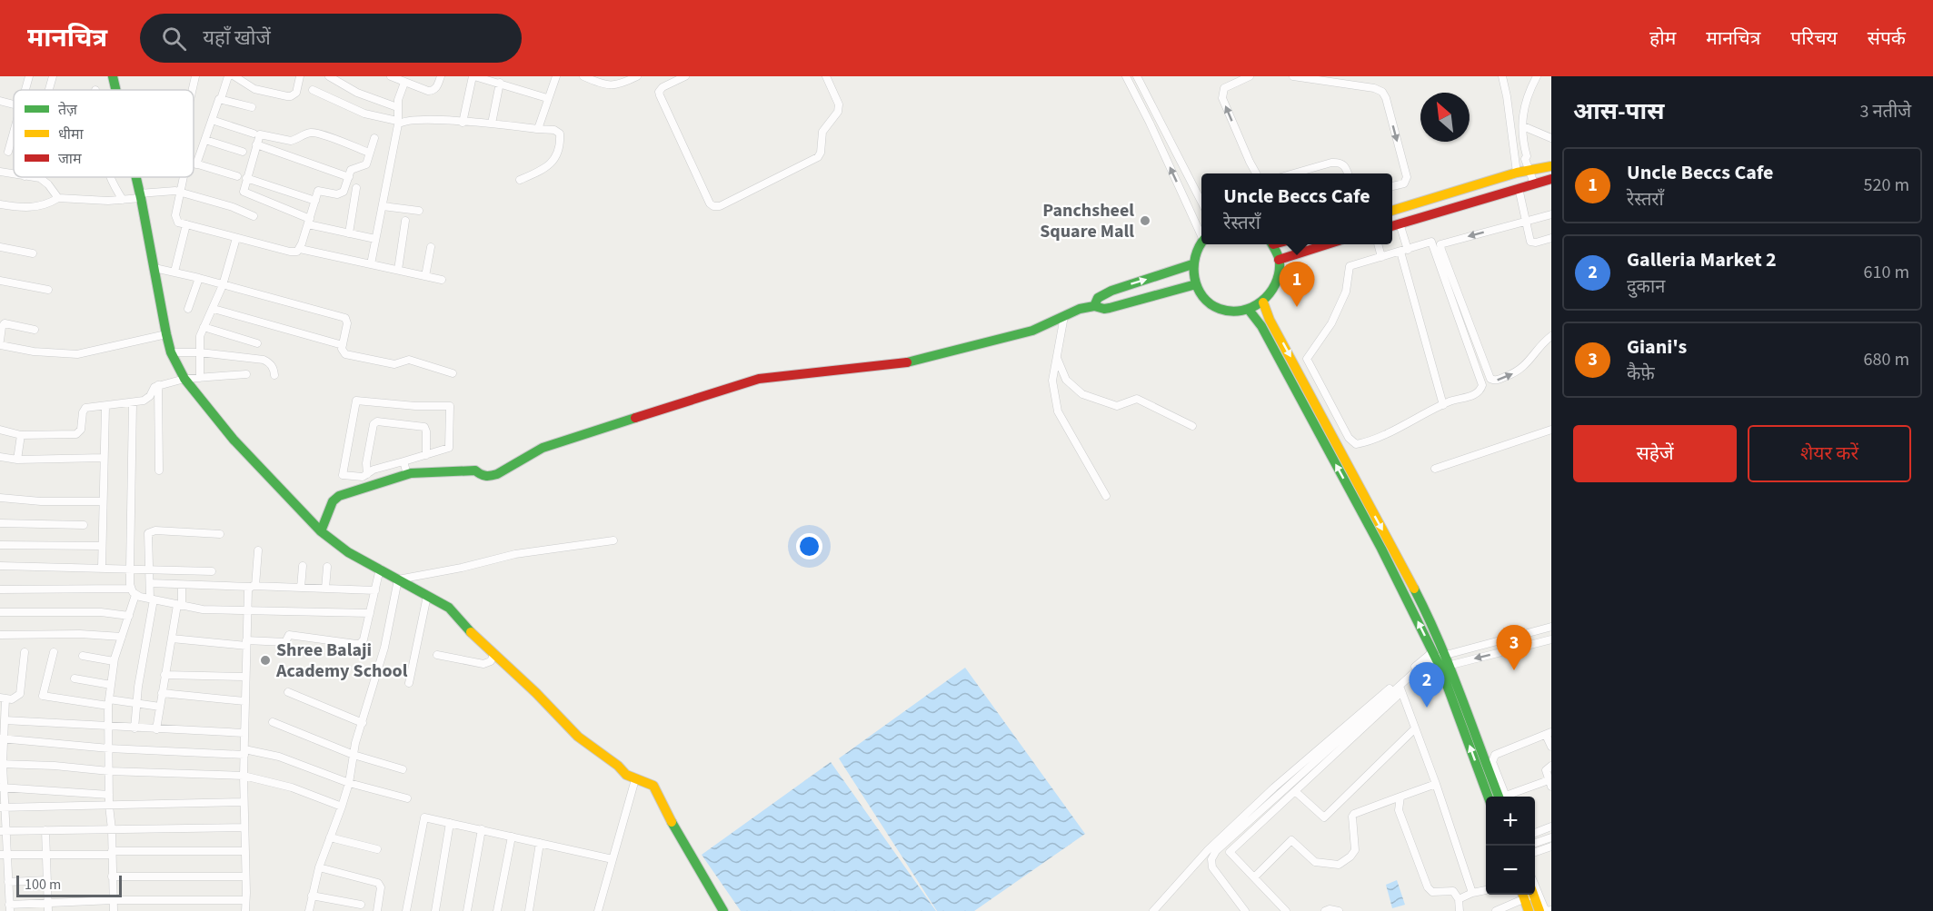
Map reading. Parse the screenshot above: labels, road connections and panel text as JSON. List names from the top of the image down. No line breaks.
{"places":["Panchsheel Square Mall","Shree Balaji Academy School"],"legend":["तेज़","धीमा","जाम"],"scale_bar":"100 m","north":"top left","page":{"header":"मानचित्र","search":"यहाँ खोजें","nav":["होम","मानचित्र","परिचय","संपर्क"],"heading":["आस-पास","3 नतीजे"],"list":[{"mark":"1","name":"Uncle Beccs Cafe","note":"रेस्तराँ","value":"520 m"},{"mark":"2","name":"Galleria Market 2","note":"दुकान","value":"610 m"},{"mark":"3","name":"Giani's","note":"कैफ़े","value":"680 m"}],"popup":["Uncle Beccs Cafe","रेस्तराँ"],"pins":["1","3","2"],"buttons":["सहेजें","शेयर करें"],"map_buttons":["+","−"],"scale":"100 m"}}
